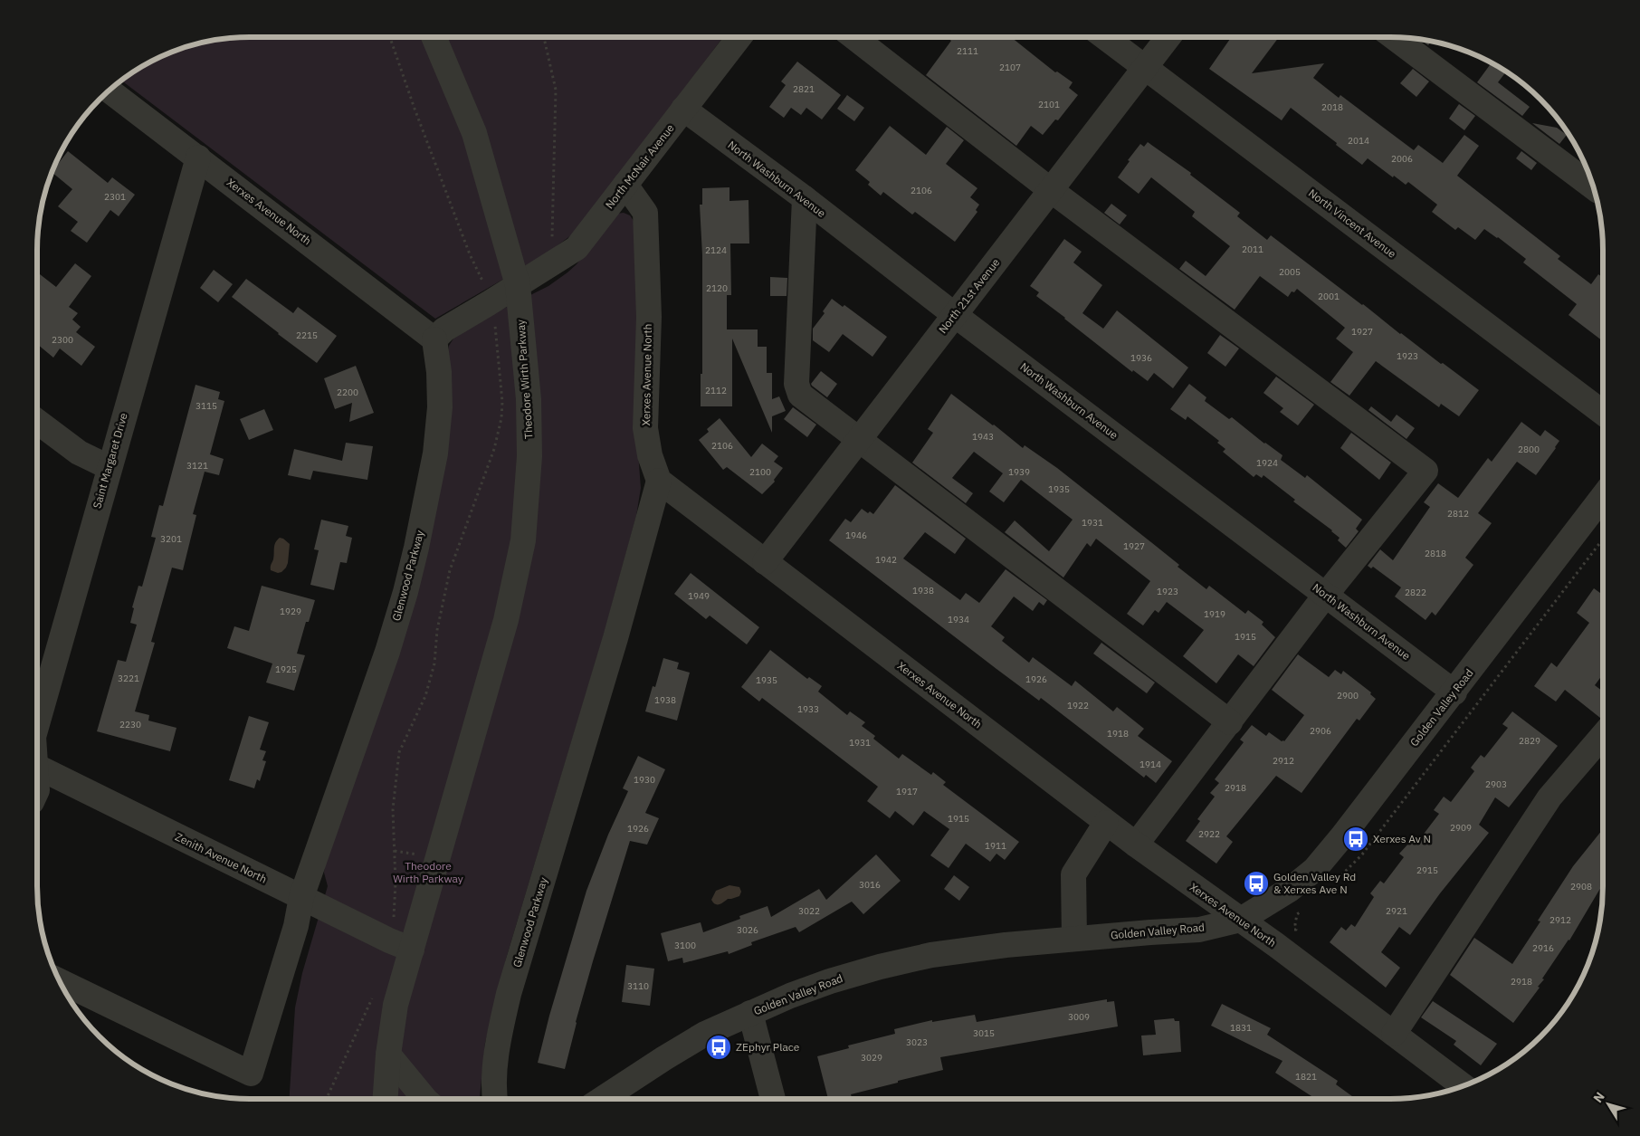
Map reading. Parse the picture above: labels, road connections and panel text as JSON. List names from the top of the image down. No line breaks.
{"streets":{"street":["North McNair Avenue","North Washburn Avenue","Xerxes Avenue North","North Vincent Avenue","North 21st Avenue","Theodore Wirth Parkway","Saint Margaret Drive","Glenwood Parkway","Golden Valley Road","Zenith Avenue North"]},"crossings":[["North McNair Avenue","North Washburn Avenue"],["North McNair Avenue","Xerxes Avenue North"],["North McNair Avenue","Theodore Wirth Parkway"],["North Washburn Avenue","North 21st Avenue"],["North Washburn Avenue","Golden Valley Road"],["Xerxes Avenue North","North 21st Avenue"],["Xerxes Avenue North","Saint Margaret Drive"],["Xerxes Avenue North","Glenwood Parkway"],["Xerxes Avenue North","Golden Valley Road"],["North Vincent Avenue","North 21st Avenue"],["Theodore Wirth Parkway","Zenith Avenue North"],["Glenwood Parkway","Zenith Avenue North"]],"parks":["Theodore Wirth Parkway"],"places":{"bus stop":["Xerxes Av N","Golden Valley Rd & Xerxes Ave N","ZEphyr Place"]},"house_numbers":["2111","2107","2821","2101","2018","2014","2006","2106","2301","2011","2124","2005","2120","2001","1927","2215","2300","1923","1936","2112","2200","3115","1943","2106","2800","1924","3121","2100","1939","1935","2812","1931","1946","3201","1927","2818","1942","1938","1923","2822","1949","1929","1919","1934","1915","1925","3221","1926","1935","2900","1938","1922","1933","2230","2906","1918","2829","1931","2912","1914","1930","2903","2918","1917","1915","2909","1926","2922","1911","2915","3016","2908","3022","2921","2912","3026","3100","2916","2918","3110","3009","1831","3015","3023","3029","1821"],"north":"top left"}
